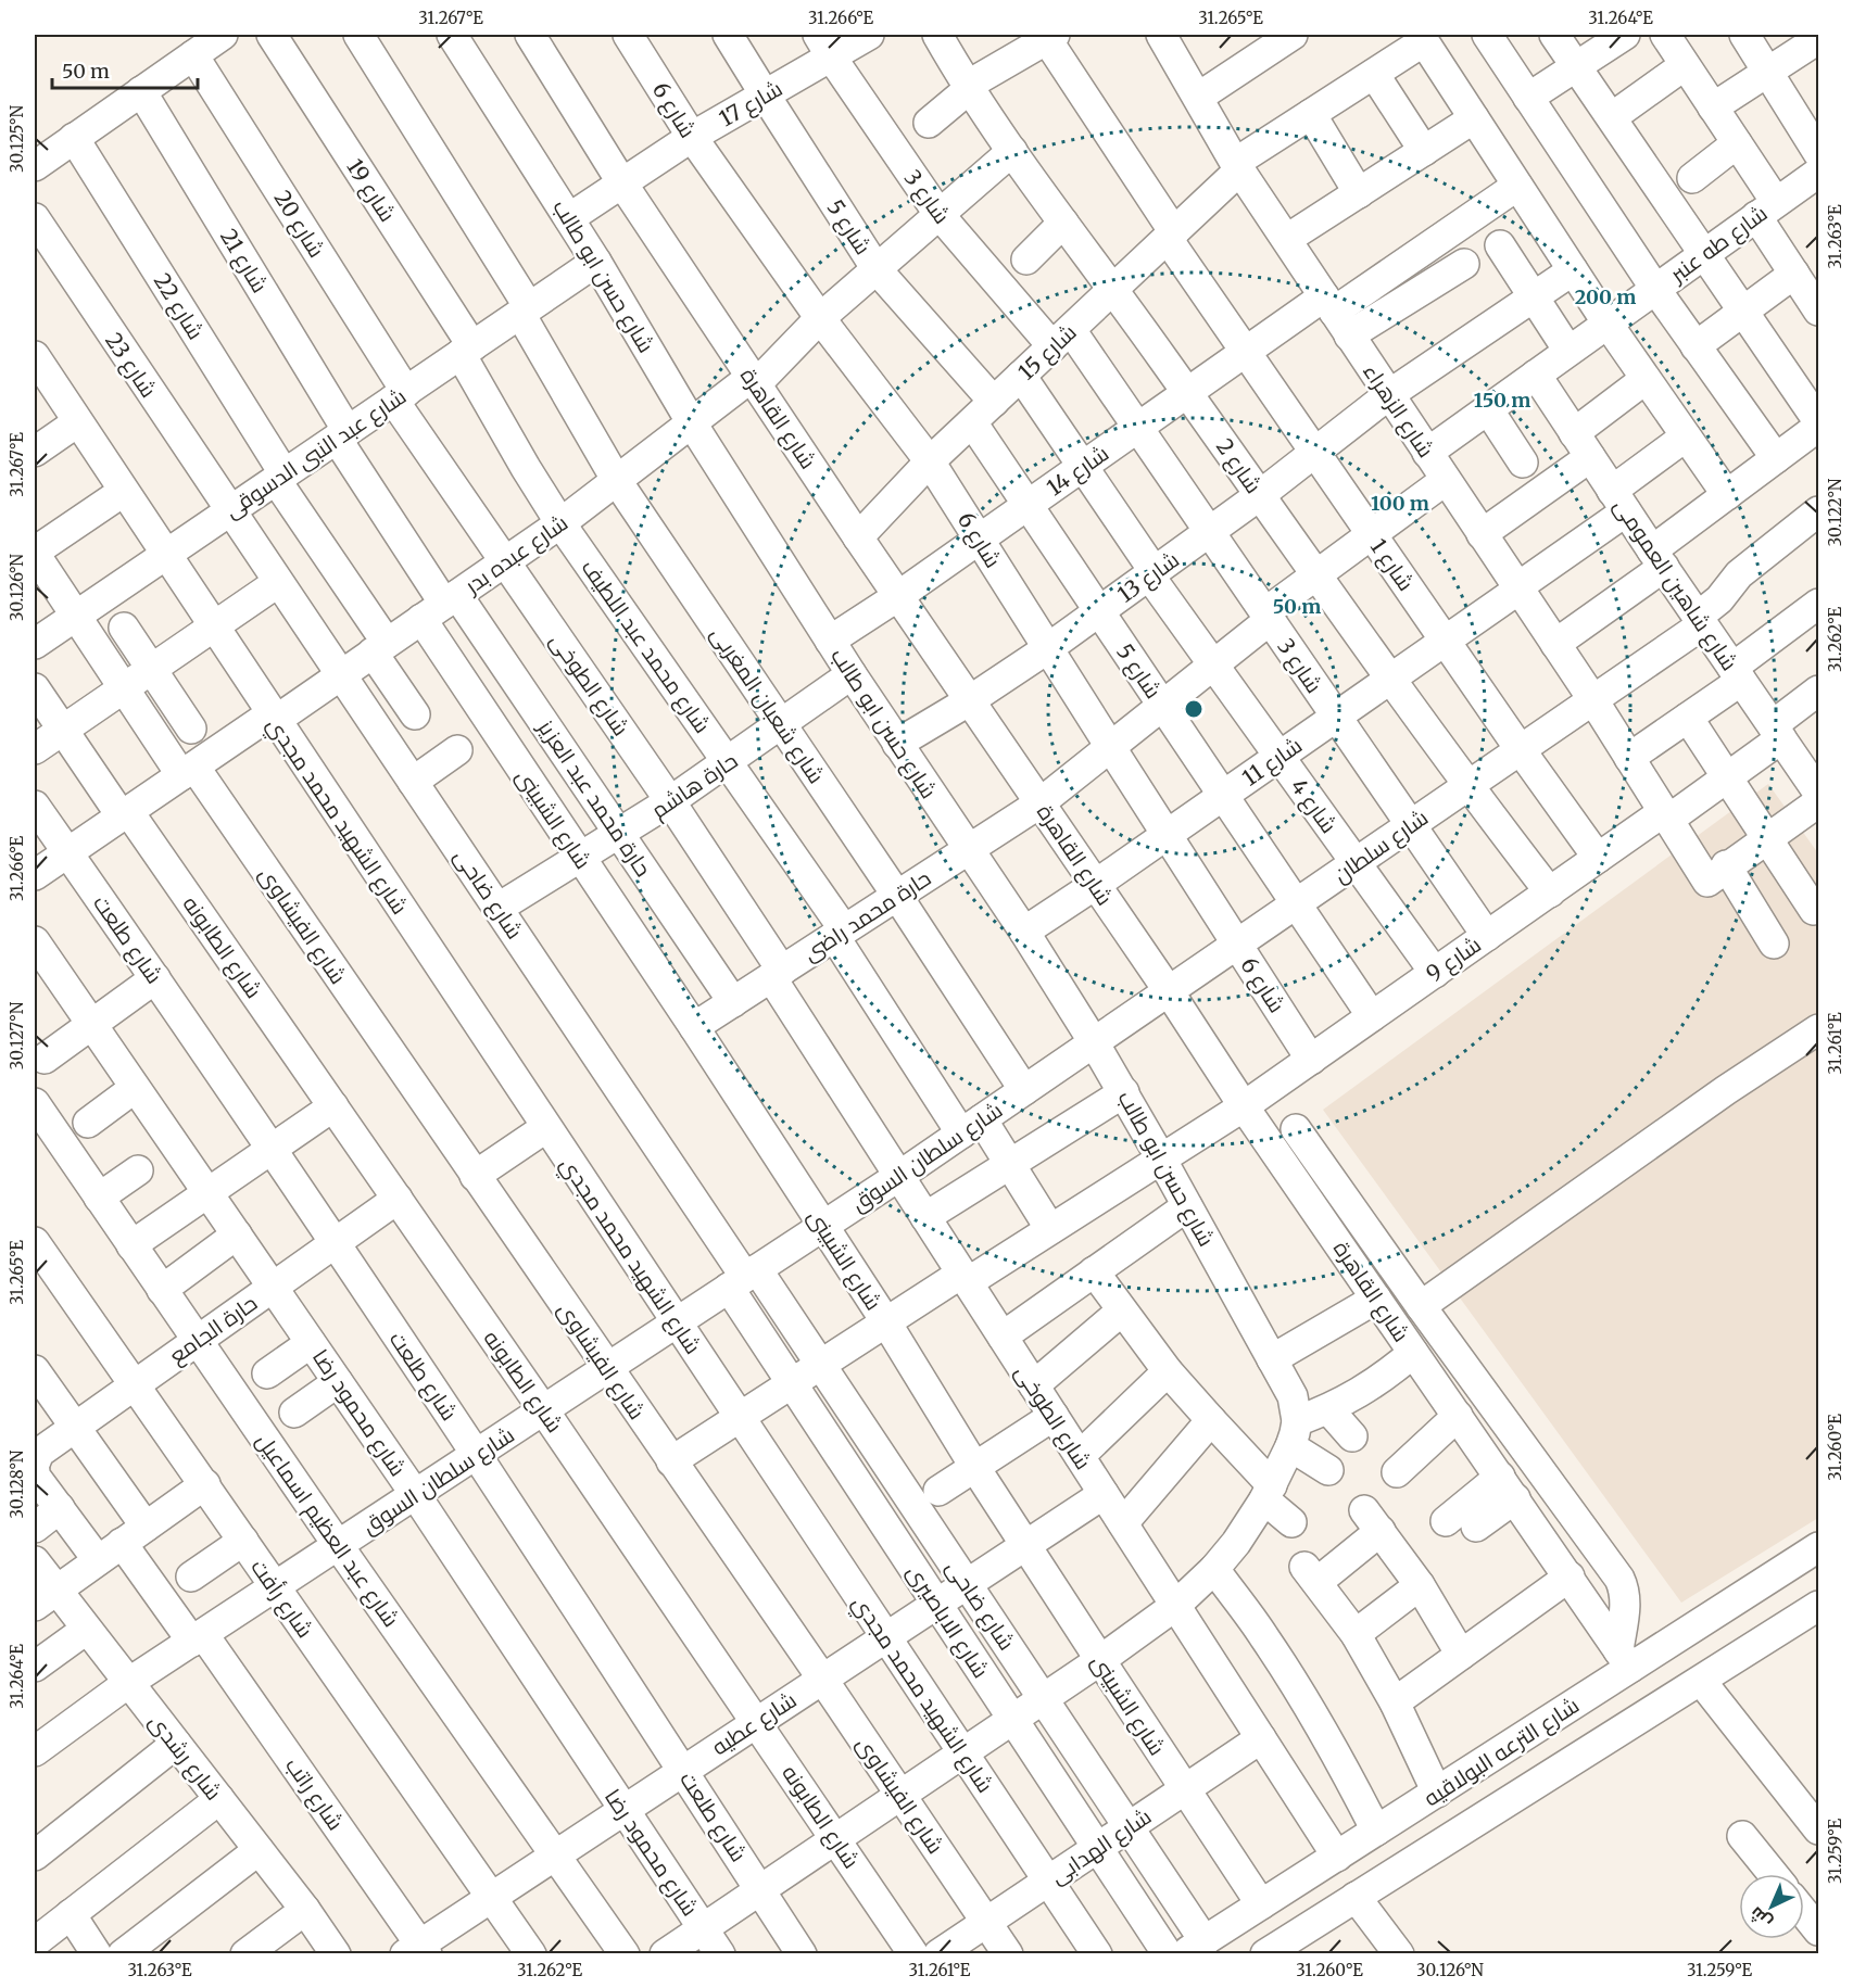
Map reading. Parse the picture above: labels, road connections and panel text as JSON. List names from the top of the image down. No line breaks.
{"streets":{"street":["شارع 17","شارع 6","شارع 19","شارع 3","شارع 20","شارع 5","شارع طه عنبر","شارع 21","شارع حسن ابو طالب","شارع 22","شارع 15","شارع 23","شارع الزهراء","شارع القاهرة","شارع عبد النبى الدسوقى","شارع 2","شارع 14","شارع عبده بدر","شارع 1","شارع 13","شارع شاهين العمومى","شارع محمد عبد اللطيف","شارع الطوخى","شارع شعبان المغربى","شارع 11","حارة هاشم","حارة محمد عبد العزيز","شارع 4","شارع الشهيد محمد مجدي","شارع الشبينى","شارع سلطان","شارع ضاحى","حارة محمد راضى","شارع الفيشاوى","شارع طلعت","شارع الطابونه","شارع 9","شارع سلطان السوق","حارة الجامع","شارع محمود رضا","شارع عبد العظيم اسماعيل","شارع رأفت","شارع الاباصيرى","شارع عطيه","شارع الترعه البولاقيه","شارع رشدى","شارع راتب","شارع الهدابى"]},"crossings":[["شارع 17","شارع 6"],["شارع 17","شارع 3"],["شارع 17","شارع 5"],["شارع 17","شارع حسن ابو طالب"],["شارع 17","شارع القاهرة"],["شارع 6","شارع 15"],["شارع 6","شارع 14"],["شارع 6","شارع عبده بدر"],["شارع 6","شارع 13"],["شارع 6","شارع 11"],["شارع 6","شارع سلطان"],["شارع 6","حارة محمد راضى"],["شارع 6","شارع 9"],["شارع 19","شارع عبد النبى الدسوقى"],["شارع 19","شارع محمد عبد اللطيف"],["شارع 3","شارع 15"],["شارع 3","شارع 14"],["شارع 3","شارع عبده بدر"],["شارع 3","شارع 13"],["شارع 3","شارع 11"],["شارع 3","شارع سلطان"],["شارع 3","حارة محمد راضى"],["شارع 3","شارع 9"],["شارع 20","شارع عبد النبى الدسوقى"],["شارع 20","شارع الطوخى"],["شارع 5","شارع 15"],["شارع 5","شارع 14"],["شارع 5","شارع عبده بدر"],["شارع 5","شارع 13"],["شارع 5","شارع 11"],["شارع 5","شارع سلطان"],["شارع 5","حارة محمد راضى"],["شارع 5","شارع 9"],["شارع طه عنبر","شارع الزهراء"],["شارع طه عنبر","شارع شاهين العمومى"],["شارع 21","شارع عبد النبى الدسوقى"],["شارع 21","شارع عبده بدر"],["شارع 21","حارة محمد عبد العزيز"],["شارع 21","شارع الشبينى"],["شارع حسن ابو طالب","شارع عبد النبى الدسوقى"],["شارع حسن ابو طالب","شارع 14"],["شارع حسن ابو طالب","شارع عبده بدر"],["شارع حسن ابو طالب","شارع 13"],["شارع حسن ابو طالب","شارع 11"],["شارع حسن ابو طالب","حارة هاشم"],["شارع حسن ابو طالب","حارة محمد راضى"],["شارع حسن ابو طالب","شارع 9"],["شارع حسن ابو طالب","شارع سلطان السوق"],["شارع 22","شارع عبد النبى الدسوقى"],["شارع 22","شارع عبده بدر"],["شارع 15","شارع الزهراء"],["شارع 15","شارع القاهرة"],["شارع 15","شارع 2"],["شارع 15","شارع 1"],["شارع 15","شارع 4"],["شارع 23","شارع عبد النبى الدسوقى"],["شارع 23","شارع ضاحى"],["شارع الزهراء","شارع 14"],["شارع الزهراء","شارع 13"],["شارع الزهراء","شارع 11"],["شارع الزهراء","شارع سلطان"],["شارع الزهراء","حارة محمد راضى"],["شارع الزهراء","شارع 9"],["شارع القاهرة","شارع 14"],["شارع القاهرة","شارع عبده بدر"],["شارع القاهرة","شارع 13"],["شارع القاهرة","شارع 11"],["شارع القاهرة","شارع سلطان"],["شارع القاهرة","حارة محمد راضى"],["شارع القاهرة","شارع 9"],["شارع القاهرة","شارع سلطان السوق"],["شارع القاهرة","شارع الترعه البولاقيه"],["شارع عبد النبى الدسوقى","شارع محمد عبد اللطيف"],["شارع عبد النبى الدسوقى","شارع الطوخى"],["شارع عبد النبى الدسوقى","شارع شعبان المغربى"],["شارع عبد النبى الدسوقى","شارع الشهيد محمد مجدي"],["شارع عبد النبى الدسوقى","شارع ضاحى"],["شارع عبد النبى الدسوقى","شارع الفيشاوى"],["شارع 2","شارع 14"],["شارع 2","شارع عبده بدر"],["شارع 2","شارع 13"],["شارع 2","شارع 11"],["شارع 2","شارع سلطان"],["شارع 2","حارة محمد راضى"],["شارع 2","شارع 9"],["شارع 14","شارع 1"],["شارع 14","شارع 4"],["شارع عبده بدر","شارع محمد عبد اللطيف"],["شارع عبده بدر","شارع الطوخى"],["شارع عبده بدر","شارع شعبان المغربى"],["شارع عبده بدر","حارة محمد عبد العزيز"],["شارع عبده بدر","شارع الشهيد محمد مجدي"],["شارع عبده بدر","شارع الشبينى"],["شارع عبده بدر","شارع ضاحى"],["شارع عبده بدر","شارع الفيشاوى"],["شارع عبده بدر","شارع طلعت"],["شارع عبده بدر","شارع الطابونه"],["شارع 1","شارع 13"],["شارع 1","شارع 11"],["شارع 1","شارع سلطان"],["شارع 1","حارة محمد راضى"],["شارع 1","شارع 9"],["شارع 13","شارع 4"],["شارع شاهين العمومى","شارع 11"],["شارع شاهين العمومى","شارع سلطان"],["شارع شاهين العمومى","شارع 9"],["شارع محمد عبد اللطيف","حارة هاشم"],["شارع محمد عبد اللطيف","حارة محمد راضى"],["شارع محمد عبد اللطيف","شارع 9"],["شارع محمد عبد اللطيف","شارع سلطان السوق"],["شارع الطوخى","حارة هاشم"],["شارع الطوخى","حارة محمد راضى"],["شارع الطوخى","شارع 9"],["شارع الطوخى","شارع سلطان السوق"],["شارع الطوخى","شارع عطيه"],["شارع الطوخى","شارع الترعه البولاقيه"],["شارع الطوخى","شارع الهدابى"],["شارع شعبان المغربى","حارة هاشم"],["شارع شعبان المغربى","حارة محمد راضى"],["شارع شعبان المغربى","شارع سلطان السوق"],["شارع 11","شارع 4"],["حارة هاشم","حارة محمد عبد العزيز"],["حارة هاشم","شارع الشبينى"],["حارة هاشم","شارع ضاحى"],["حارة محمد عبد العزيز","شارع الشبينى"],["حارة محمد عبد العزيز","حارة محمد راضى"],["شارع 4","شارع سلطان"],["شارع 4","حارة محمد راضى"],["شارع 4","شارع 9"],["شارع الشهيد محمد مجدي","شارع 9"],["شارع الشهيد محمد مجدي","شارع سلطان السوق"],["شارع الشهيد محمد مجدي","شارع عطيه"],["شارع الشهيد محمد مجدي","شارع الهدابى"],["شارع الشبينى","حارة محمد راضى"],["شارع الشبينى","شارع 9"],["شارع الشبينى","شارع سلطان السوق"],["شارع الشبينى","شارع عطيه"],["شارع الشبينى","شارع الترعه البولاقيه"],["شارع الشبينى","شارع الهدابى"],["شارع سلطان","شارع سلطان السوق"],["شارع ضاحى","شارع 9"],["شارع ضاحى","شارع سلطان السوق"],["شارع ضاحى","شارع الاباصيرى"],["شارع ضاحى","شارع عطيه"],["شارع ضاحى","شارع الترعه البولاقيه"],["شارع ضاحى","شارع الهدابى"],["شارع الفيشاوى","شارع 9"],["شارع الفيشاوى","شارع سلطان السوق"],["شارع الفيشاوى","شارع عطيه"],["شارع الفيشاوى","شارع الهدابى"],["شارع طلعت","شارع سلطان السوق"],["شارع طلعت","حارة الجامع"],["شارع طلعت","شارع عطيه"],["شارع الطابونه","شارع سلطان السوق"],["شارع الطابونه","حارة الجامع"],["شارع الطابونه","شارع عطيه"],["شارع 9","شارع الاباصيرى"],["شارع سلطان السوق","شارع محمود رضا"],["شارع سلطان السوق","شارع عبد العظيم اسماعيل"],["شارع سلطان السوق","شارع رأفت"],["شارع سلطان السوق","شارع الاباصيرى"],["شارع سلطان السوق","شارع رشدى"],["شارع سلطان السوق","شارع راتب"],["حارة الجامع","شارع محمود رضا"],["حارة الجامع","شارع عبد العظيم اسماعيل"],["حارة الجامع","شارع رأفت"],["شارع محمود رضا","شارع عطيه"],["شارع عبد العظيم اسماعيل","شارع عطيه"],["شارع رأفت","شارع عطيه"],["شارع الاباصيرى","شارع عطيه"],["شارع الاباصيرى","شارع الهدابى"],["شارع عطيه","شارع راتب"]],"scale_bar":"50 m","north":"bottom left","coordinates":["31.267°E","31.266°E","31.265°E","31.264°E","30.125°N","31.263°E","30.122°N","30.126°N","31.262°E","30.127°N","31.261°E","31.260°E","30.128°N","31.259°E"],"rings":["200 m","150 m","100 m","50 m"]}
